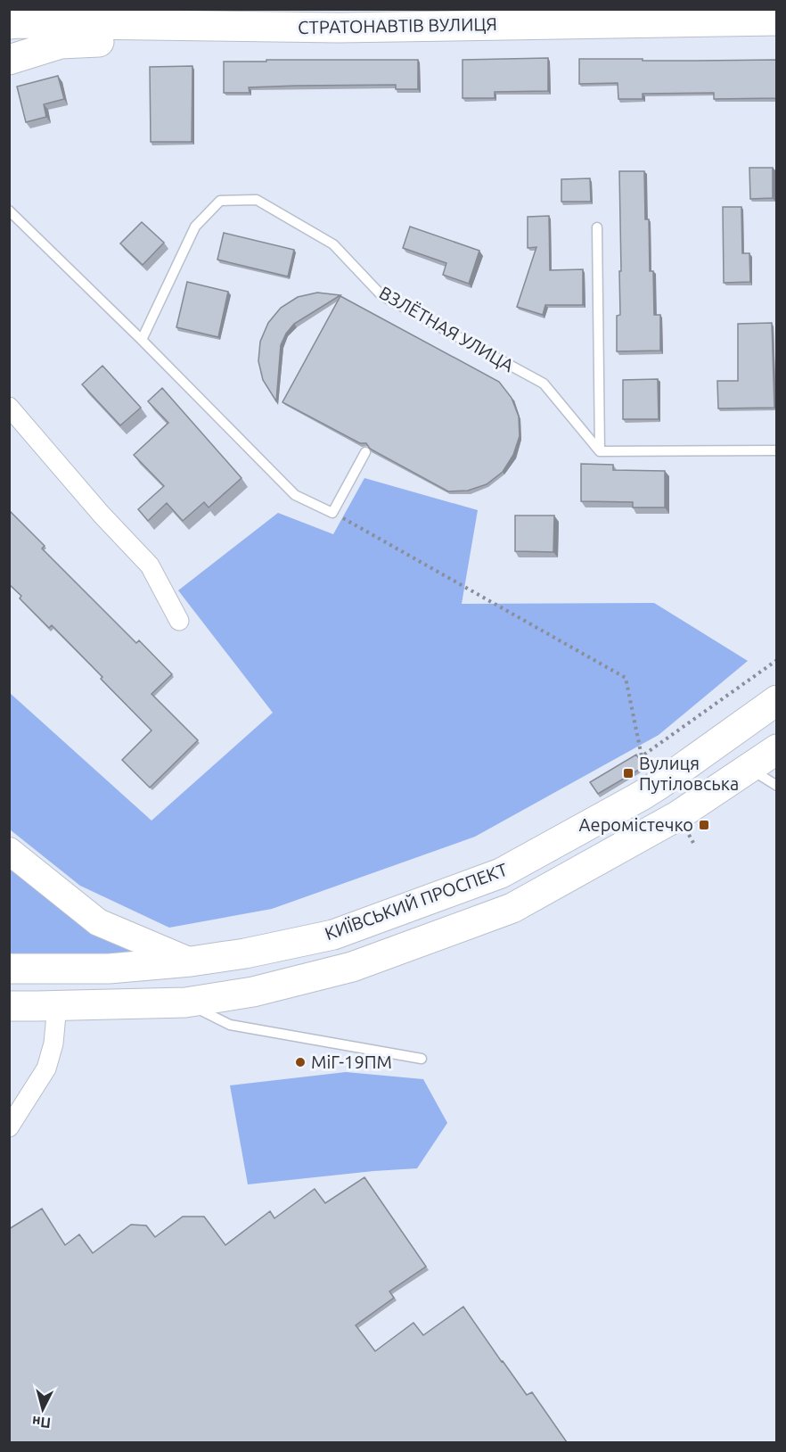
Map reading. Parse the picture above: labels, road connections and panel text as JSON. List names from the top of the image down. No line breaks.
{"streets":{"main road":["СТРАТОНАВТІВ ВУЛИЦЯ","КИЇВСЬКИЙ ПРОСПЕКТ"],"lane":["ВЗЛЁТНАЯ УЛИЦА"]},"places":{"transit":["Вулиця Путіловська","Аеромістечко"],"other":["МіГ-19ПМ"]},"north":"bottom"}
